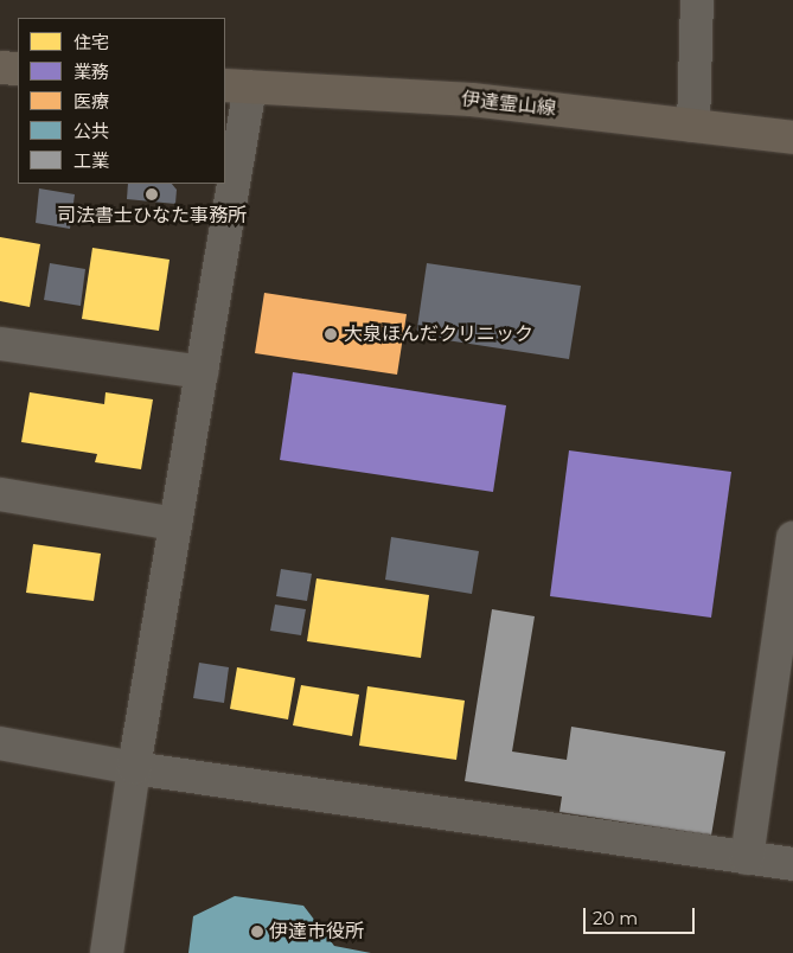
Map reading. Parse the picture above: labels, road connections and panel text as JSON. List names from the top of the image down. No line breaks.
{"streets":{"main road":["伊達霊山線"]},"places":["司法書士ひなた事務所","大泉ほんだクリニック","伊達市役所"],"legend":["住宅","業務","医療","公共","工業"],"scale_bar":"20 m"}
